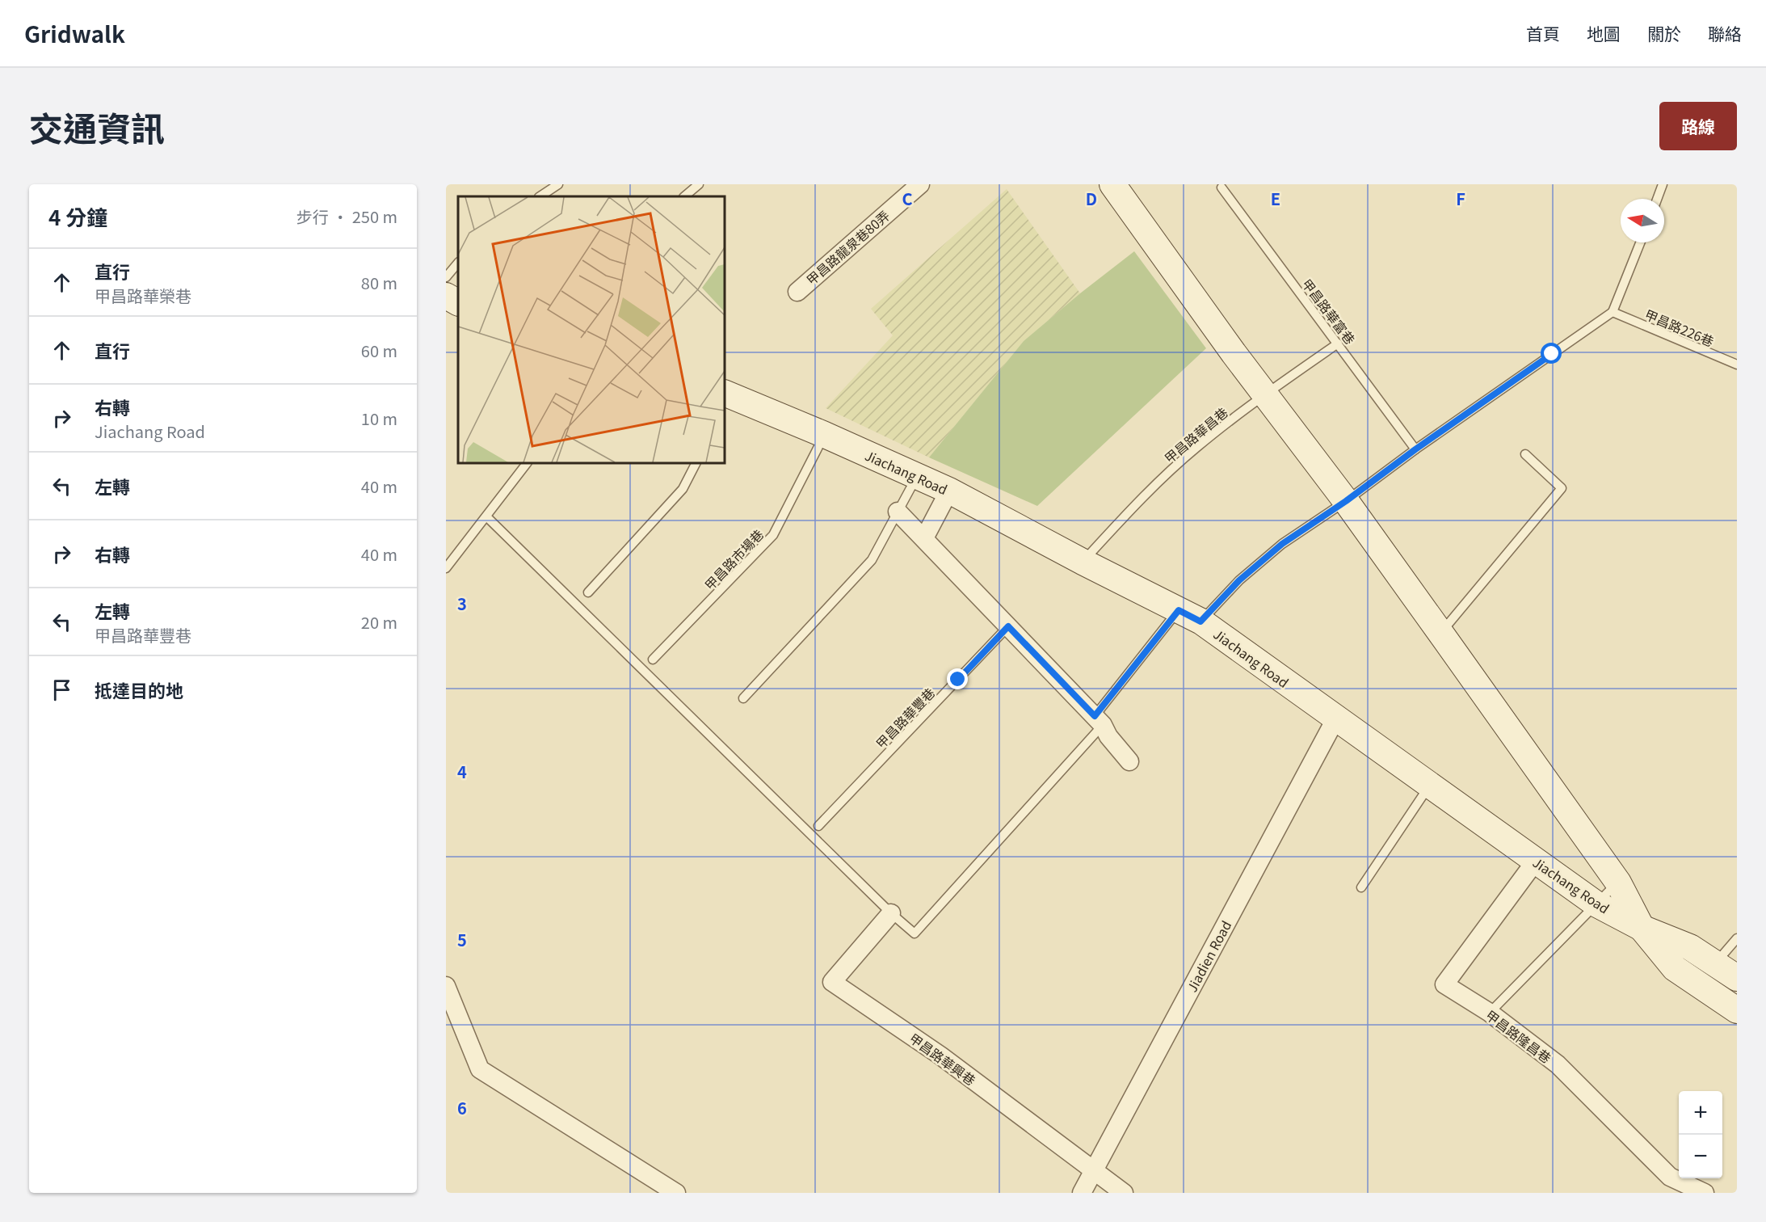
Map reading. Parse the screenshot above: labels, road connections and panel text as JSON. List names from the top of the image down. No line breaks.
{"streets":{"street":["甲昌路龍泉巷80弄","Jiachang Road","Jiadien Road","甲昌路隆昌巷","甲昌路華興巷"],"lane":["甲昌路華富巷","甲昌路226巷","甲昌路華昌巷","甲昌路市場巷","甲昌路華豐巷"]},"crossings":[["甲昌路華富巷","甲昌路華昌巷"],["甲昌路華昌巷","Jiachang Road"],["Jiachang Road","甲昌路市場巷"],["Jiachang Road","Jiadien Road"],["Jiachang Road","甲昌路隆昌巷"],["Jiadien Road","甲昌路華興巷"]],"north":"left","page":{"header":"Gridwalk","nav":["首頁","地圖","關於","聯絡"],"title":"交通資訊","buttons":"路線","heading":["4 分鐘","步行 · 250 m"],"list":[["直行","甲昌路華榮巷","80 m"],["直行","60 m"],["右轉","Jiachang Road","10 m"],["左轉","40 m"],["右轉","40 m"],["左轉","甲昌路華豐巷","20 m"],"抵達目的地"],"map_buttons":["+","−"]},"grid":{"columns":["C","D","E","F"],"rows":["3","4","5","6"]}}
